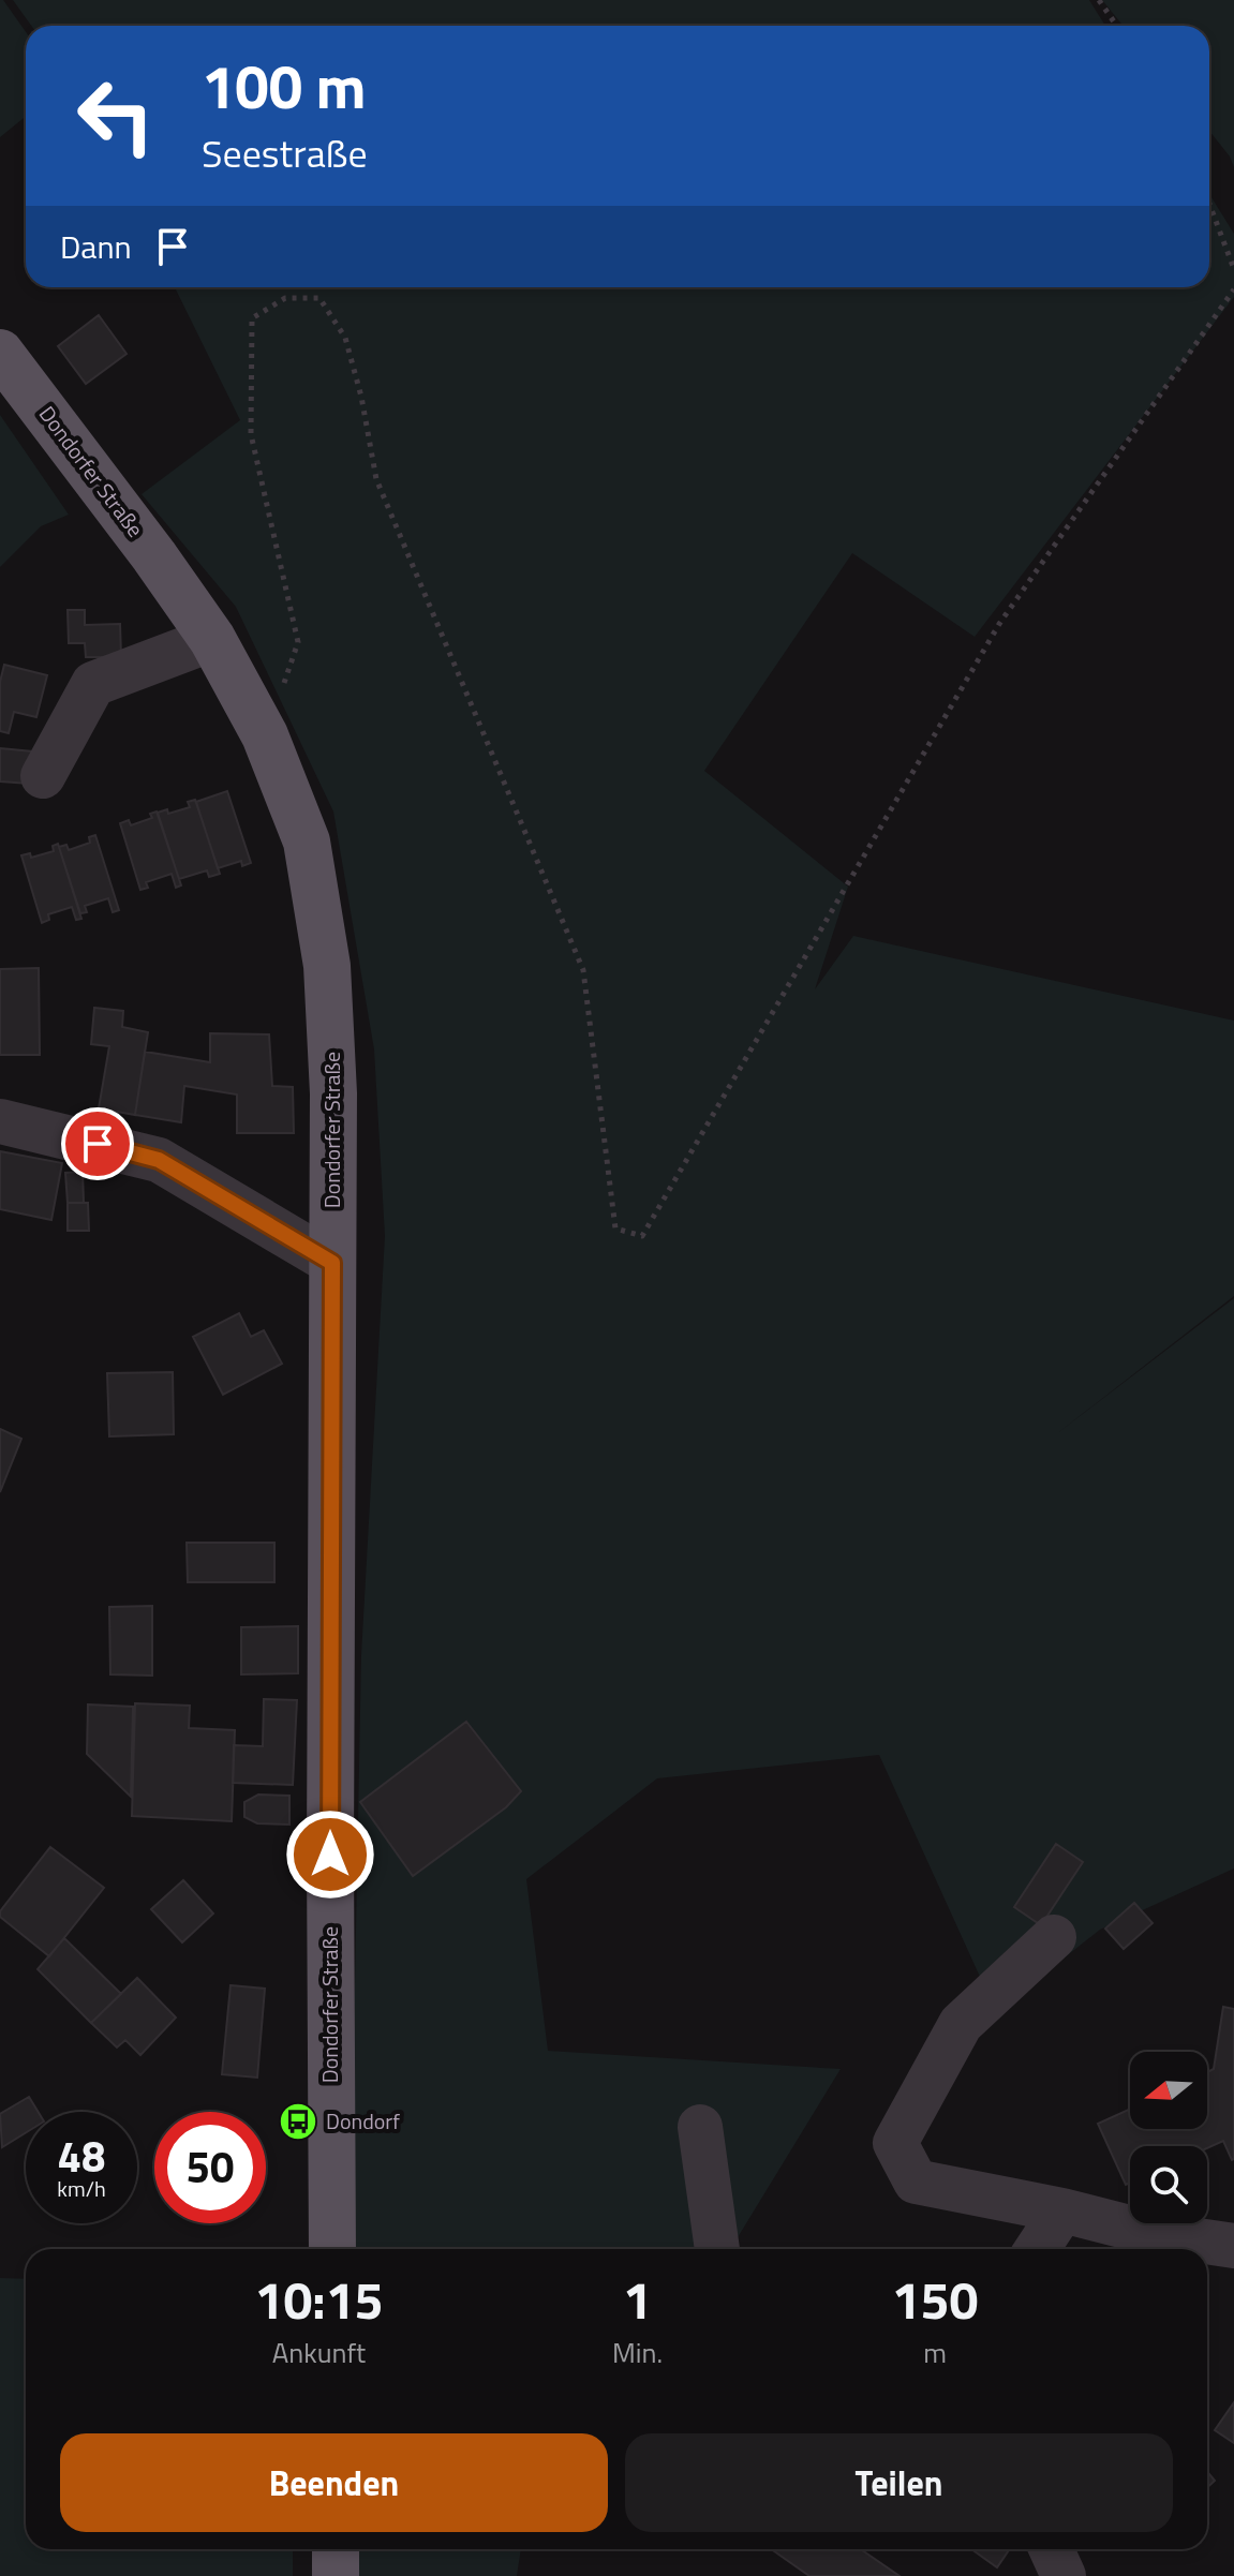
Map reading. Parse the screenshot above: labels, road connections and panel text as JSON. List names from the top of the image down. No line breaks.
{"streets":{"main road":["Dondorfer Straße"]},"places":{"bus stop":["Dondorf"]},"north":"left","page":{"turn":["100 m","Seestraße"],"then":"Dann","speed":"48 km/h","limit":"50","eta":["10:15","Ankunft","1","Min.","150","m"],"buttons":["Beenden","Teilen"]}}
